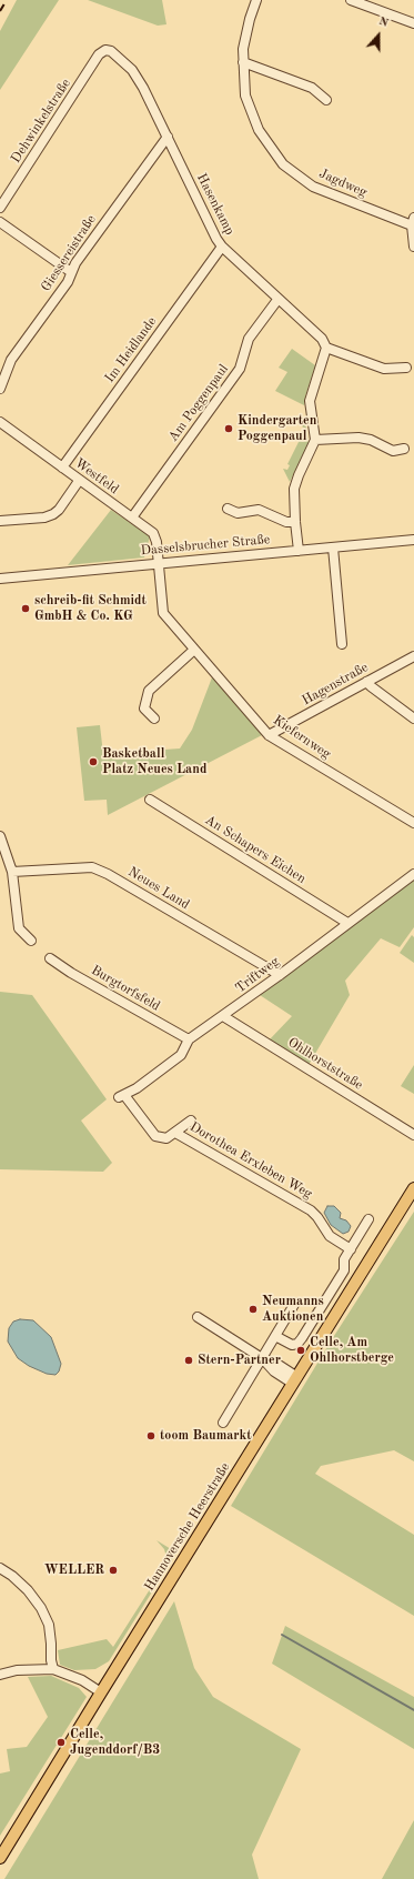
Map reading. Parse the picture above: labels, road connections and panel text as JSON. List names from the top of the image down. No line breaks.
{"streets":{"main road":["Hannoversche Heerstraße"],"street":["Dehwinkelstraße","Jagdweg","Hasenkamp","Giessereistraße","Im Heidlande","Am Poggenpaul","Westfeld","Dasselsbrucher Straße","Hagenstraße","Kiefernweg","An Schapers Eichen","Neues Land","Triftweg","Burgtorfsfeld","Ohlhorststraße","Dorothea Erxleben Weg"]},"crossings":[["Dehwinkelstraße","Hasenkamp"],["Hasenkamp","Giessereistraße"],["Hasenkamp","Im Heidlande"],["Hasenkamp","Am Poggenpaul"],["Im Heidlande","Westfeld"],["Am Poggenpaul","Westfeld"],["Westfeld","Dasselsbrucher Straße"],["Westfeld","Kiefernweg"],["Dasselsbrucher Straße","Kiefernweg"],["Hagenstraße","Kiefernweg"],["An Schapers Eichen","Triftweg"],["Neues Land","Triftweg"],["Triftweg","Burgtorfsfeld"],["Triftweg","Ohlhorststraße"],["Triftweg","Dorothea Erxleben Weg"]],"places":["Kindergarten Poggenpaul","schreib-fit Schmidt GmbH & Co. KG","Basketball Platz Neues Land","Neumanns Auktionen","Celle, Am Ohlhorstberge","Stern-Partner","toom Baumarkt","WELLER","Celle, Jugenddorf/B3"],"north":"top"}
